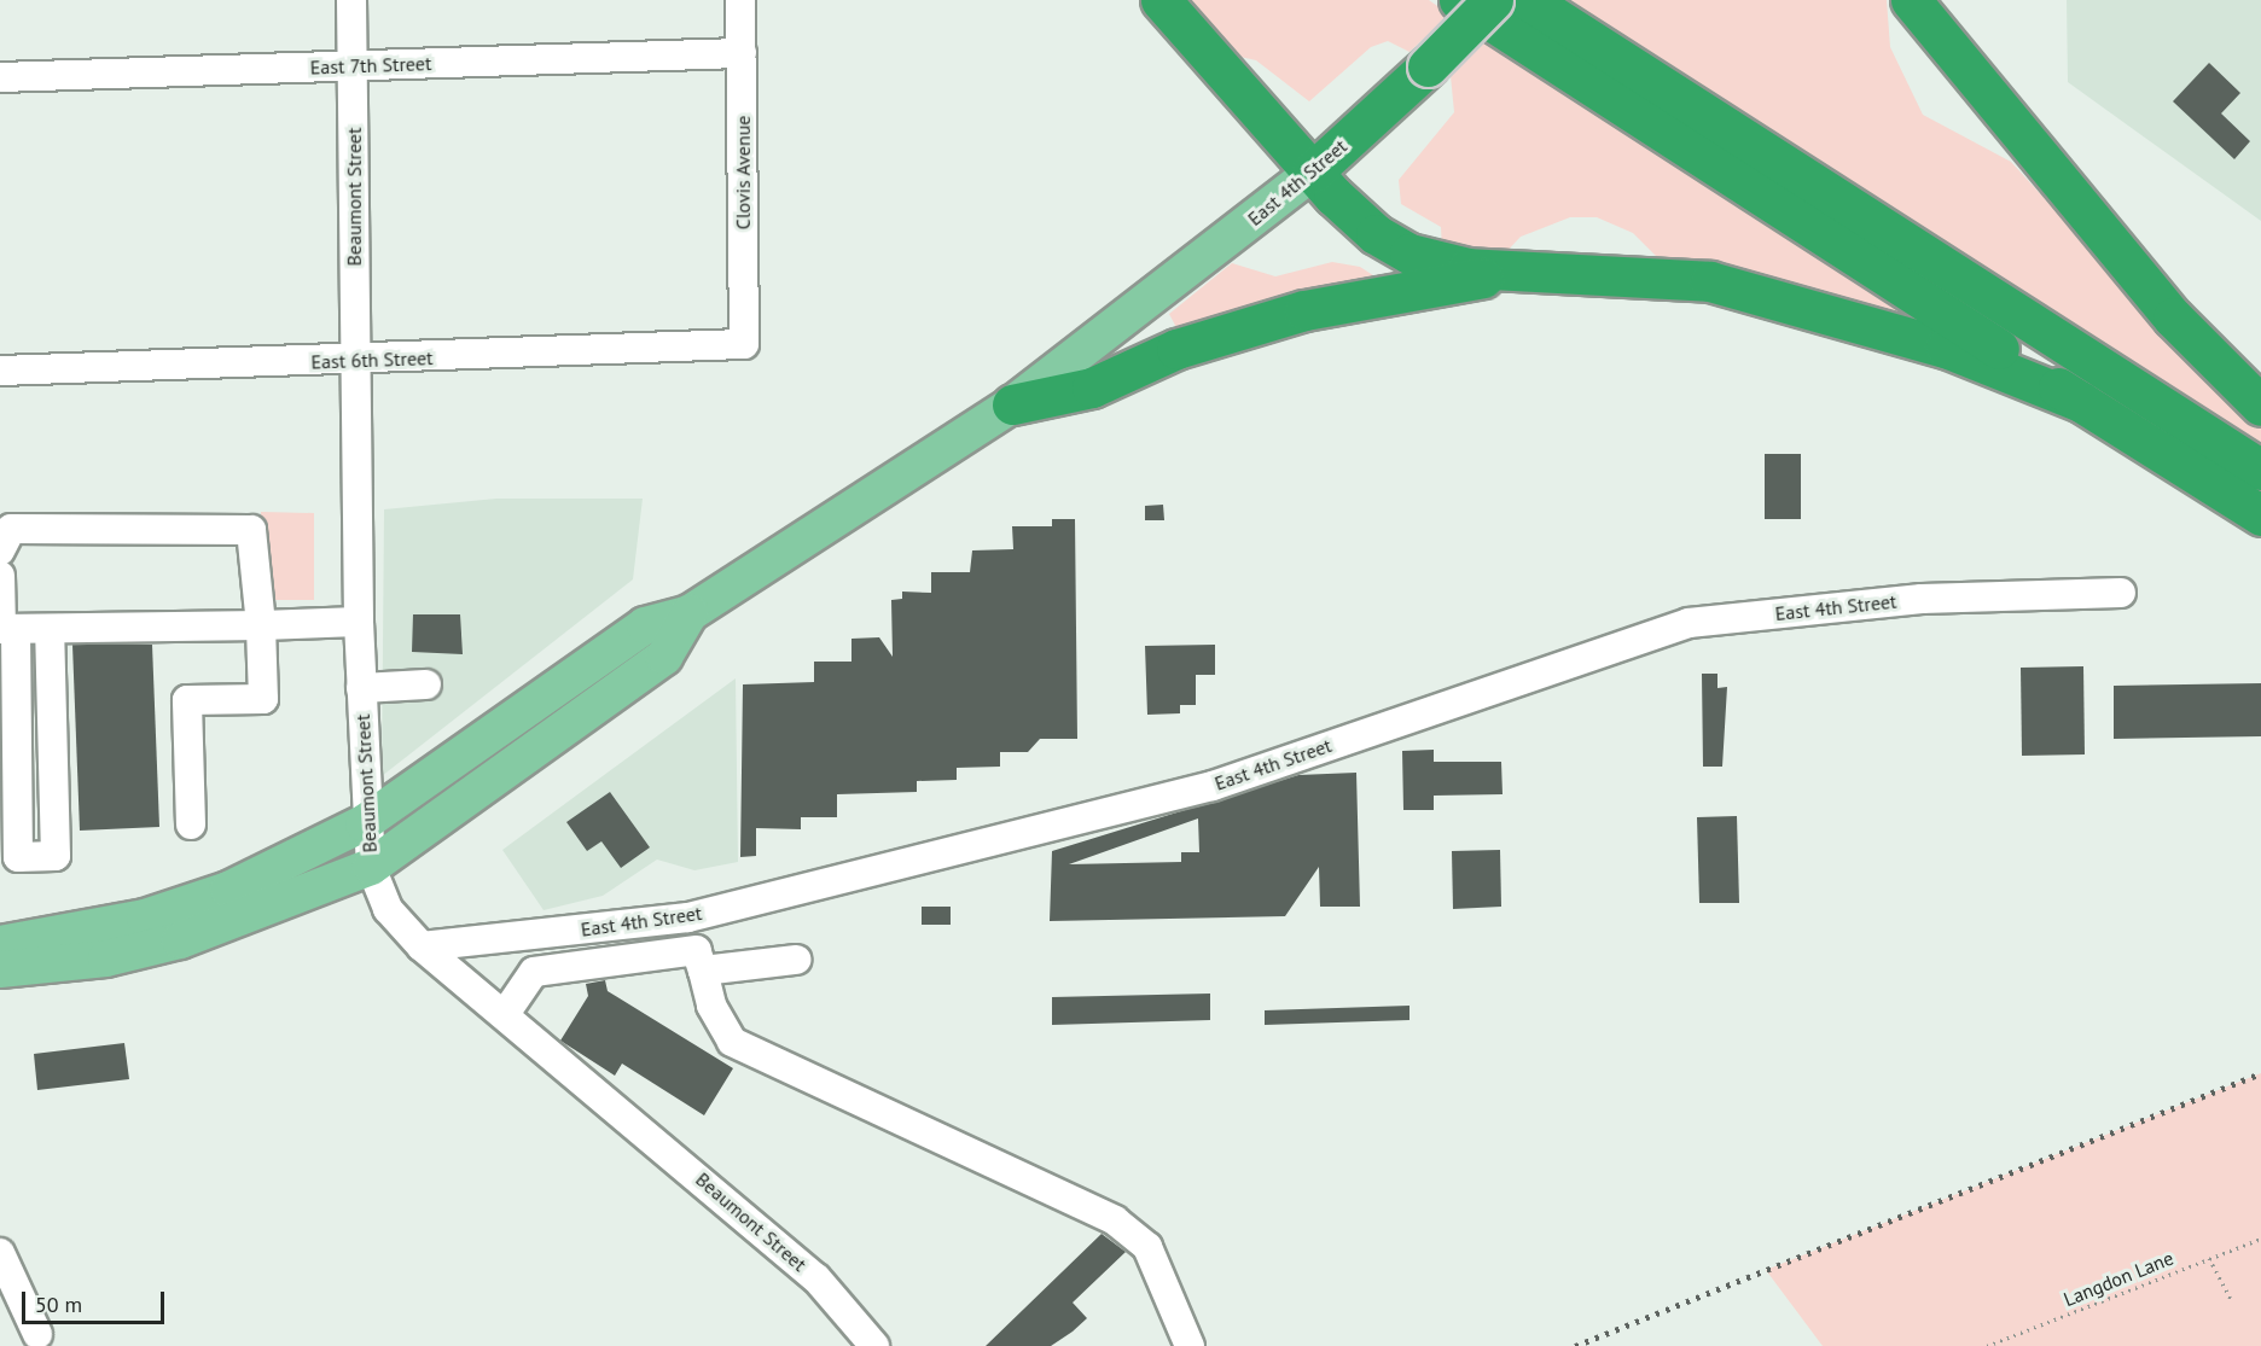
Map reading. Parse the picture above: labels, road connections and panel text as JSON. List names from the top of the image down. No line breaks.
{"streets":{"highway":["East 4th Street"],"street":["East 7th Street","Clovis Avenue","Beaumont Street","East 6th Street"],"path":["Langdon Lane"]},"crossings":[["East 7th Street","Clovis Avenue"],["East 7th Street","Beaumont Street"],["Clovis Avenue","East 6th Street"],["East 4th Street","Beaumont Street"],["Beaumont Street","East 6th Street"]],"scale_bar":"50 m"}
